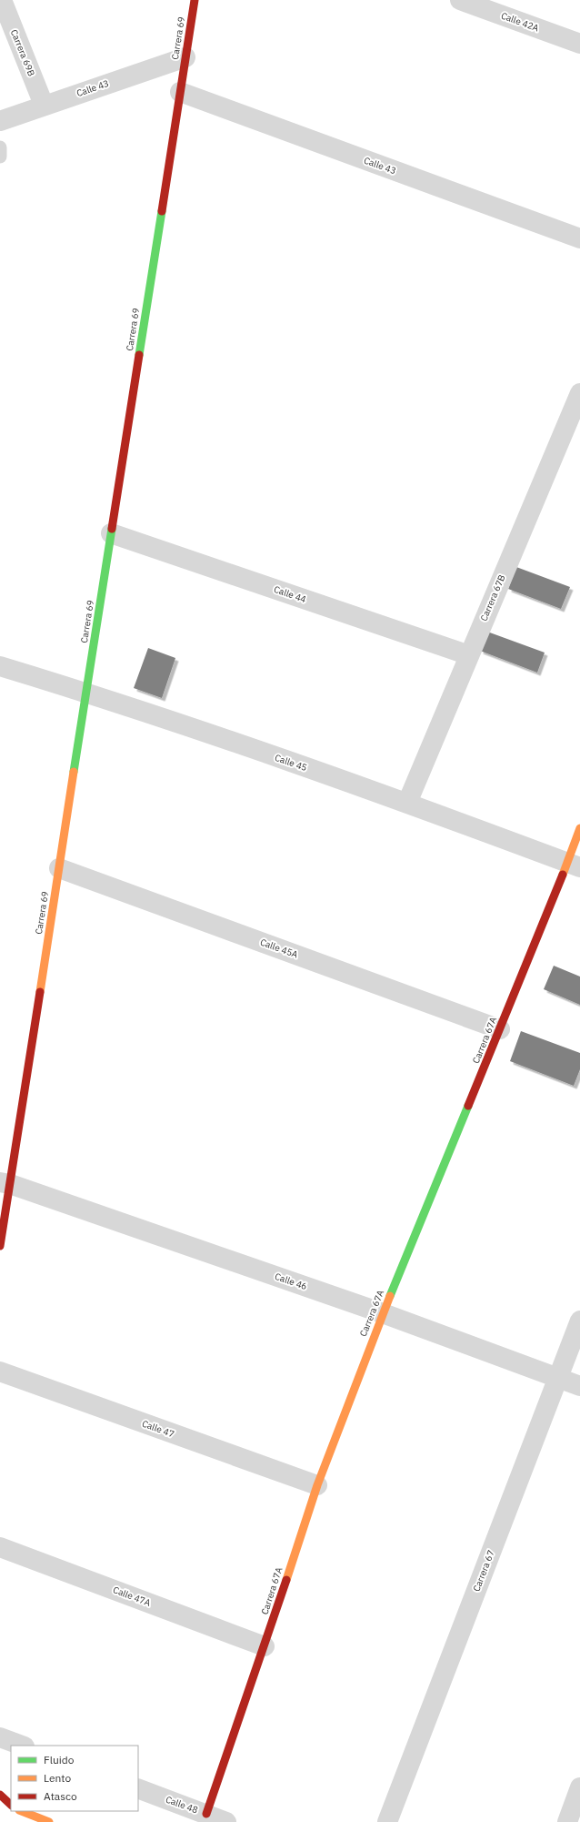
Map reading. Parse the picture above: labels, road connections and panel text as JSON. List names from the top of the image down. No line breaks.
{"streets":{"street":["Calle 42A","Carrera 69","Carrera 69B","Calle 43","Calle 44","Carrera 67B","Calle 45","Calle 45A","Carrera 67A","Calle 46","Calle 47","Carrera 67","Calle 47A","Calle 48"]},"crossings":[["Carrera 69","Calle 43"],["Carrera 69","Calle 44"],["Carrera 69","Calle 45"],["Carrera 69","Calle 45A"],["Carrera 69","Calle 46"],["Carrera 69B","Calle 43"],["Calle 44","Carrera 67B"],["Carrera 67B","Calle 45"],["Calle 45","Carrera 67A"],["Calle 45A","Carrera 67A"],["Carrera 67A","Calle 46"],["Carrera 67A","Calle 47"],["Carrera 67A","Calle 47A"],["Carrera 67A","Calle 48"],["Calle 46","Carrera 67"]],"legend":["Fluido","Lento","Atasco"]}
